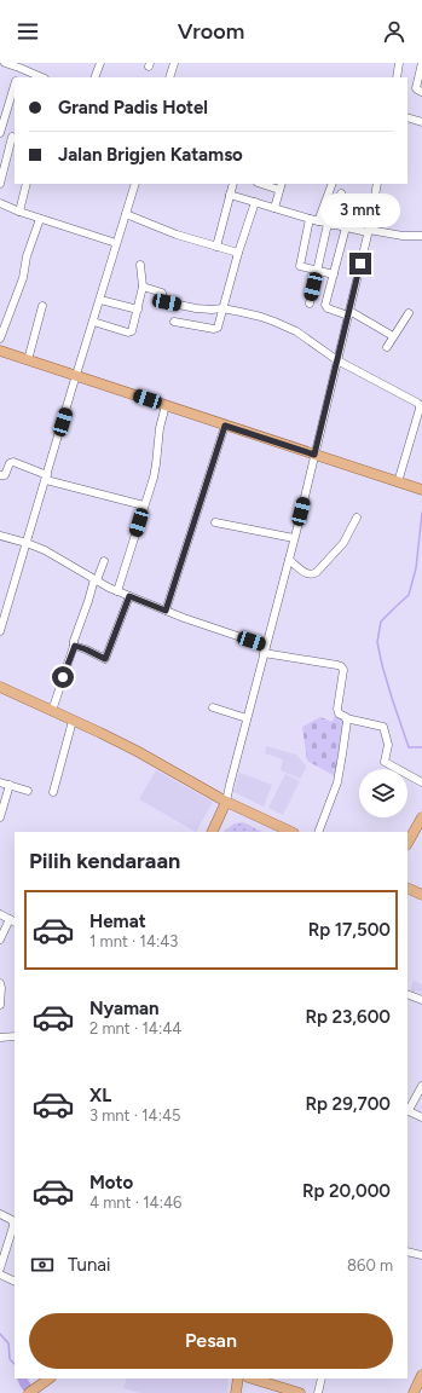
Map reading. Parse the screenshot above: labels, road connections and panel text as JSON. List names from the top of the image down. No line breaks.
{"page":{"header":"Vroom","banner":["Grand Padis Hotel","Jalan Brigjen Katamso"],"bubble":"3 mnt","heading":"Pilih kendaraan","list":[{"name":"Hemat","note":"1 mnt · 14:43","value":"Rp 17,500"},{"name":"Nyaman","note":"2 mnt · 14:44","value":"Rp 23,600"},{"name":"XL","note":"3 mnt · 14:45","value":"Rp 29,700"},{"name":"Moto","note":"4 mnt · 14:46","value":"Rp 20,000"}],"pay":["Tunai","860 m"],"buttons":"Pesan"}}
